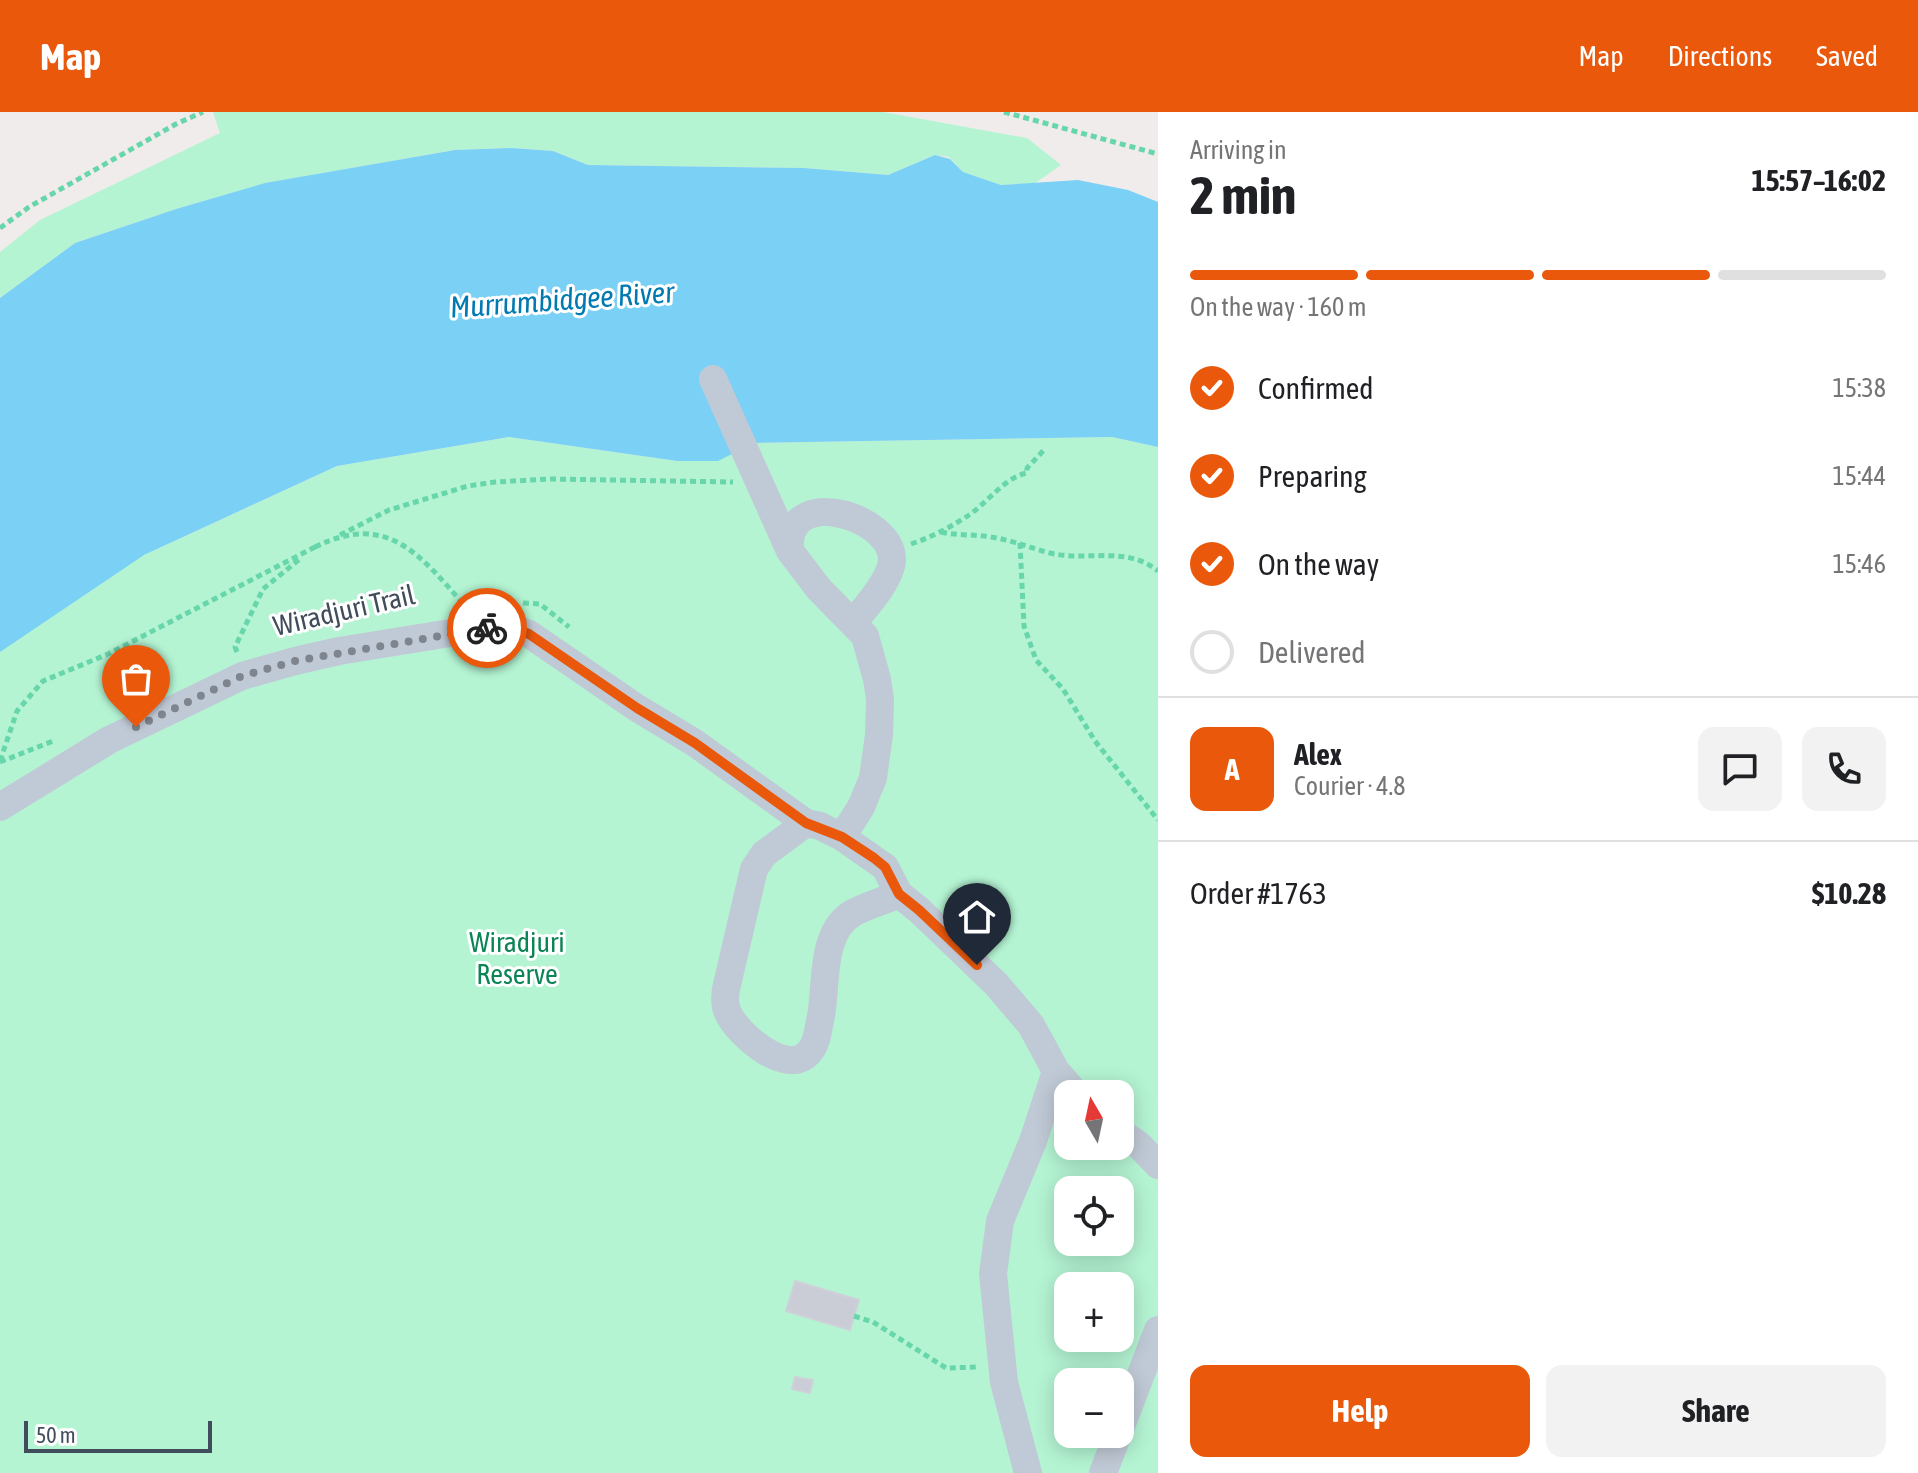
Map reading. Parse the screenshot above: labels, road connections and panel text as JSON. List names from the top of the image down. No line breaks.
{"streets":{"path":["Wiradjuri Trail"]},"water":["Murrumbidgee River"],"parks":["Wiradjuri Reserve"],"scale_bar":"50 m","north":"top","page":{"header":"Map","nav":["Map","Directions","Saved"],"heading":["2 min","Arriving in","15:57–16:02"],"panel":["Alex","Courier · 4.8","Order #1763","$10.28"],"bar":"On the way · 160 m","list":[["Confirmed","15:38"],["Preparing","15:44"],["On the way","15:46"],"Delivered"],"round":"A","map_buttons":["+","−"],"buttons":["Help","Share"],"scale":"50 m"}}
